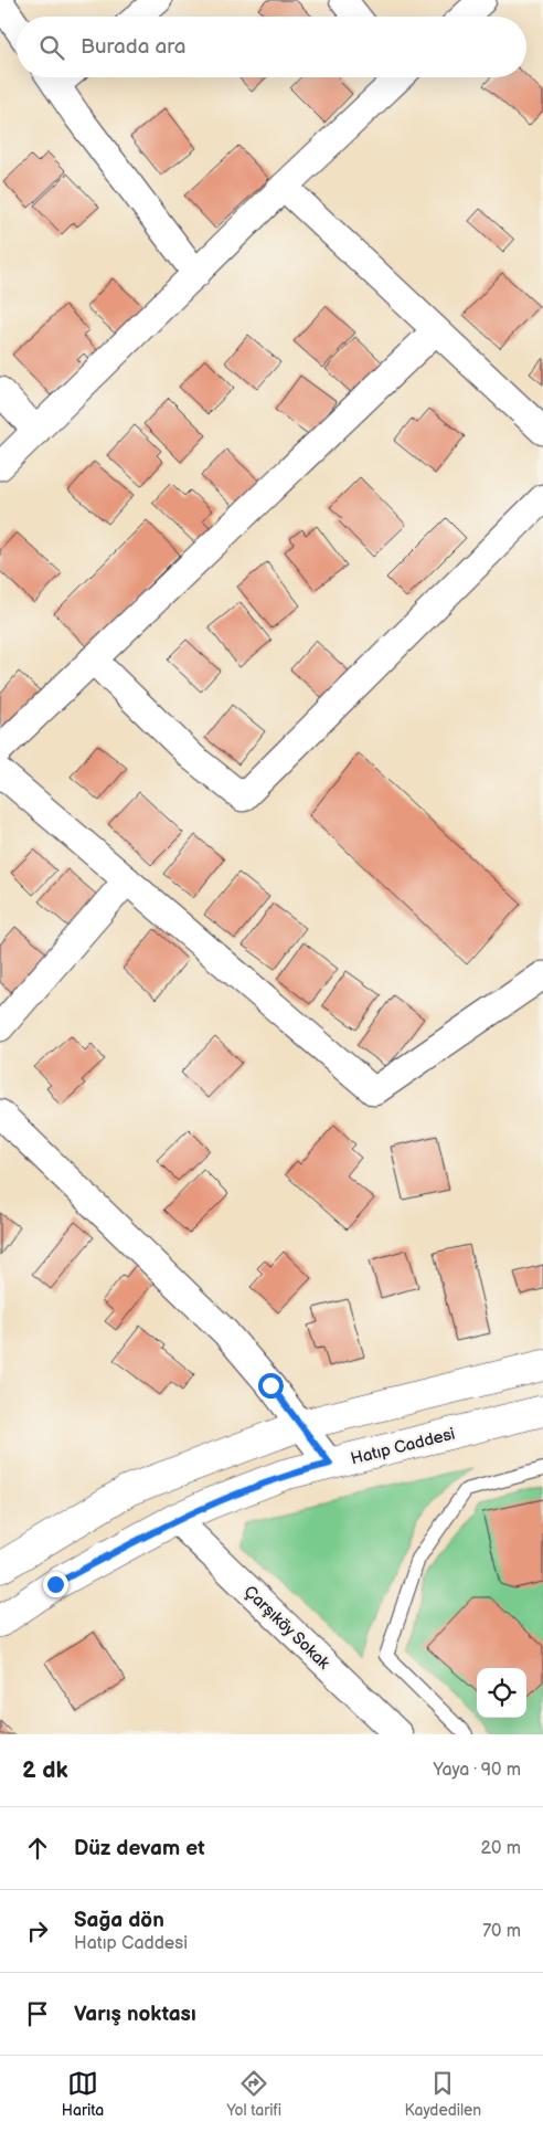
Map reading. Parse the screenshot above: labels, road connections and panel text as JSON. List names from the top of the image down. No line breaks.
{"streets":{"main road":["Hatıp Caddesi"],"street":["Çarşıköy Sokak"]},"crossings":[["Hatıp Caddesi","Çarşıköy Sokak"]],"page":{"search":"Burada ara","heading":["2 dk","Yaya · 90 m"],"list":[["Düz devam et","20 m"],["Sağa dön","Hatıp Caddesi","70 m"],"Varış noktası"],"nav":["Harita","Yol tarifi","Kaydedilen"]}}
